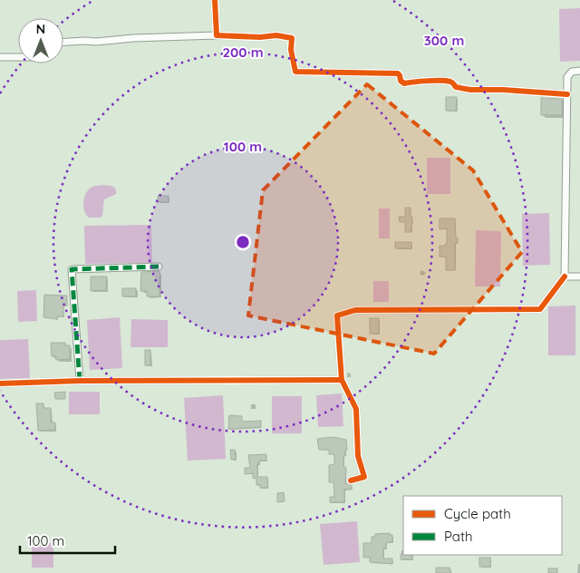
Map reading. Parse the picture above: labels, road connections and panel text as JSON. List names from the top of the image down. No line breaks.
{"legend":["Cycle path","Path"],"scale_bar":"100 m","north":"top","rings":["300 m","200 m","100 m"]}
